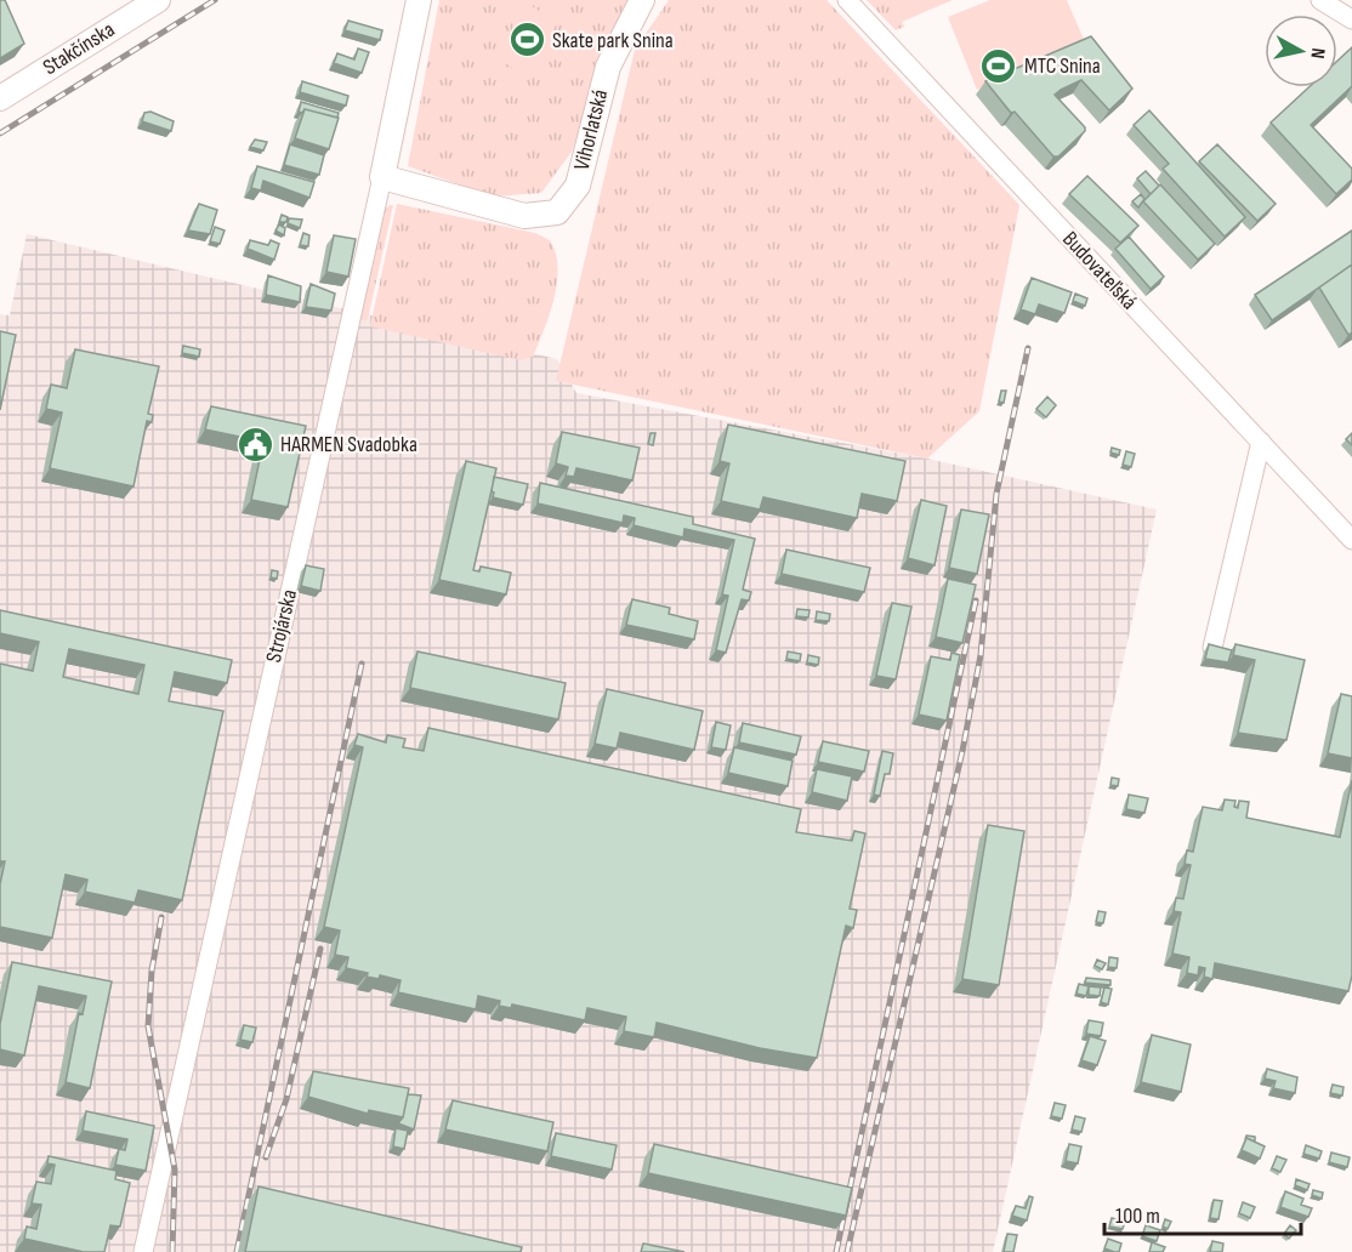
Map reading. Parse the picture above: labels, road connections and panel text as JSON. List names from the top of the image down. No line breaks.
{"streets":{"main road":["Stakčínska","Vihorlatská","Strojárska"],"street":["Budovateľská"]},"crossings":[["Vihorlatská","Strojárska"]],"places":{"sports":["Skate park Snina","MTC Snina"],"public building":["HARMEN Svadobka"]},"scale_bar":"100 m","north":"right"}
